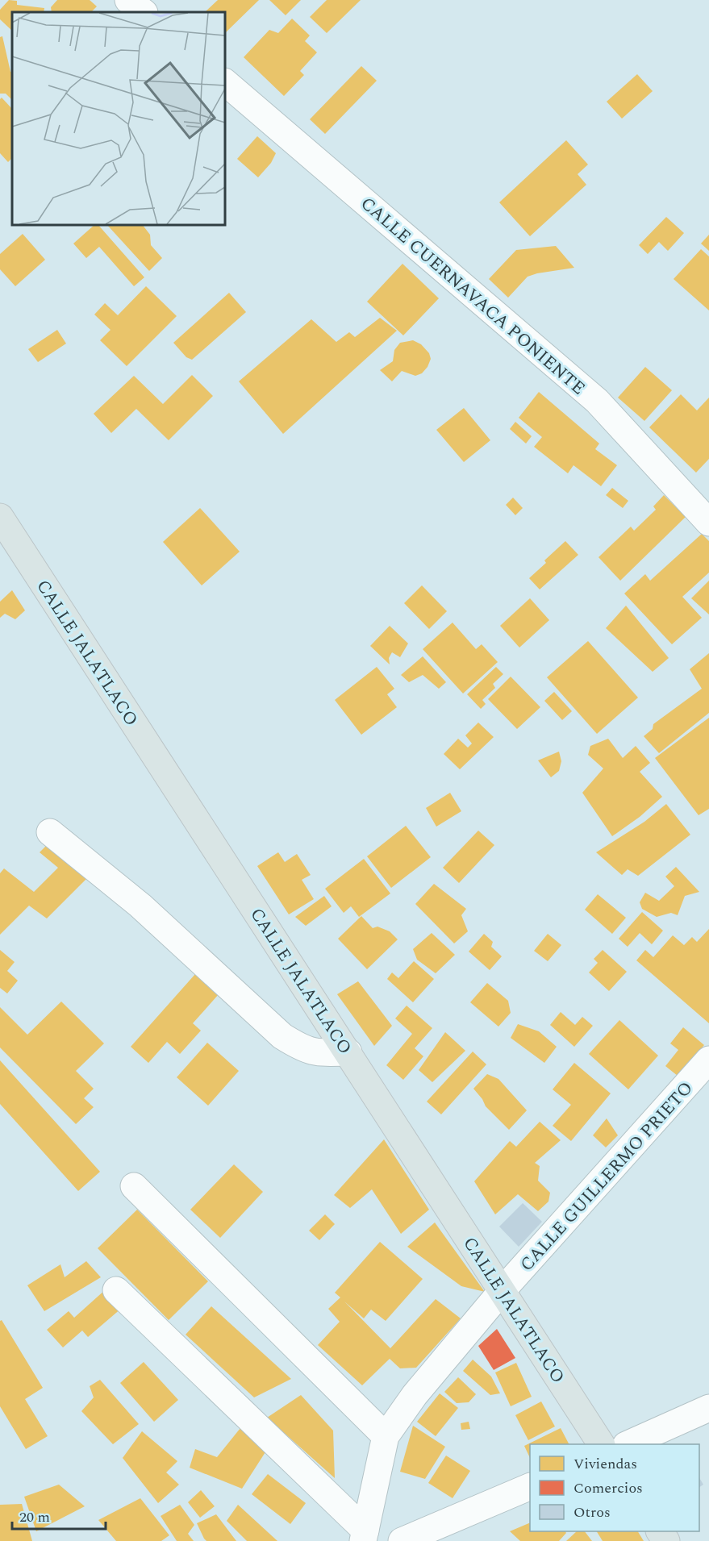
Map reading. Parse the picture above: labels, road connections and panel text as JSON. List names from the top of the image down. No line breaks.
{"streets":{"main road":["CALLE JALATLACO"],"street":["CALLE CUERNAVACA PONIENTE","CALLE GUILLERMO PRIETO"]},"crossings":[["CALLE JALATLACO","CALLE GUILLERMO PRIETO"]],"legend":["Viviendas","Comercios","Otros"],"scale_bar":"20 m"}
